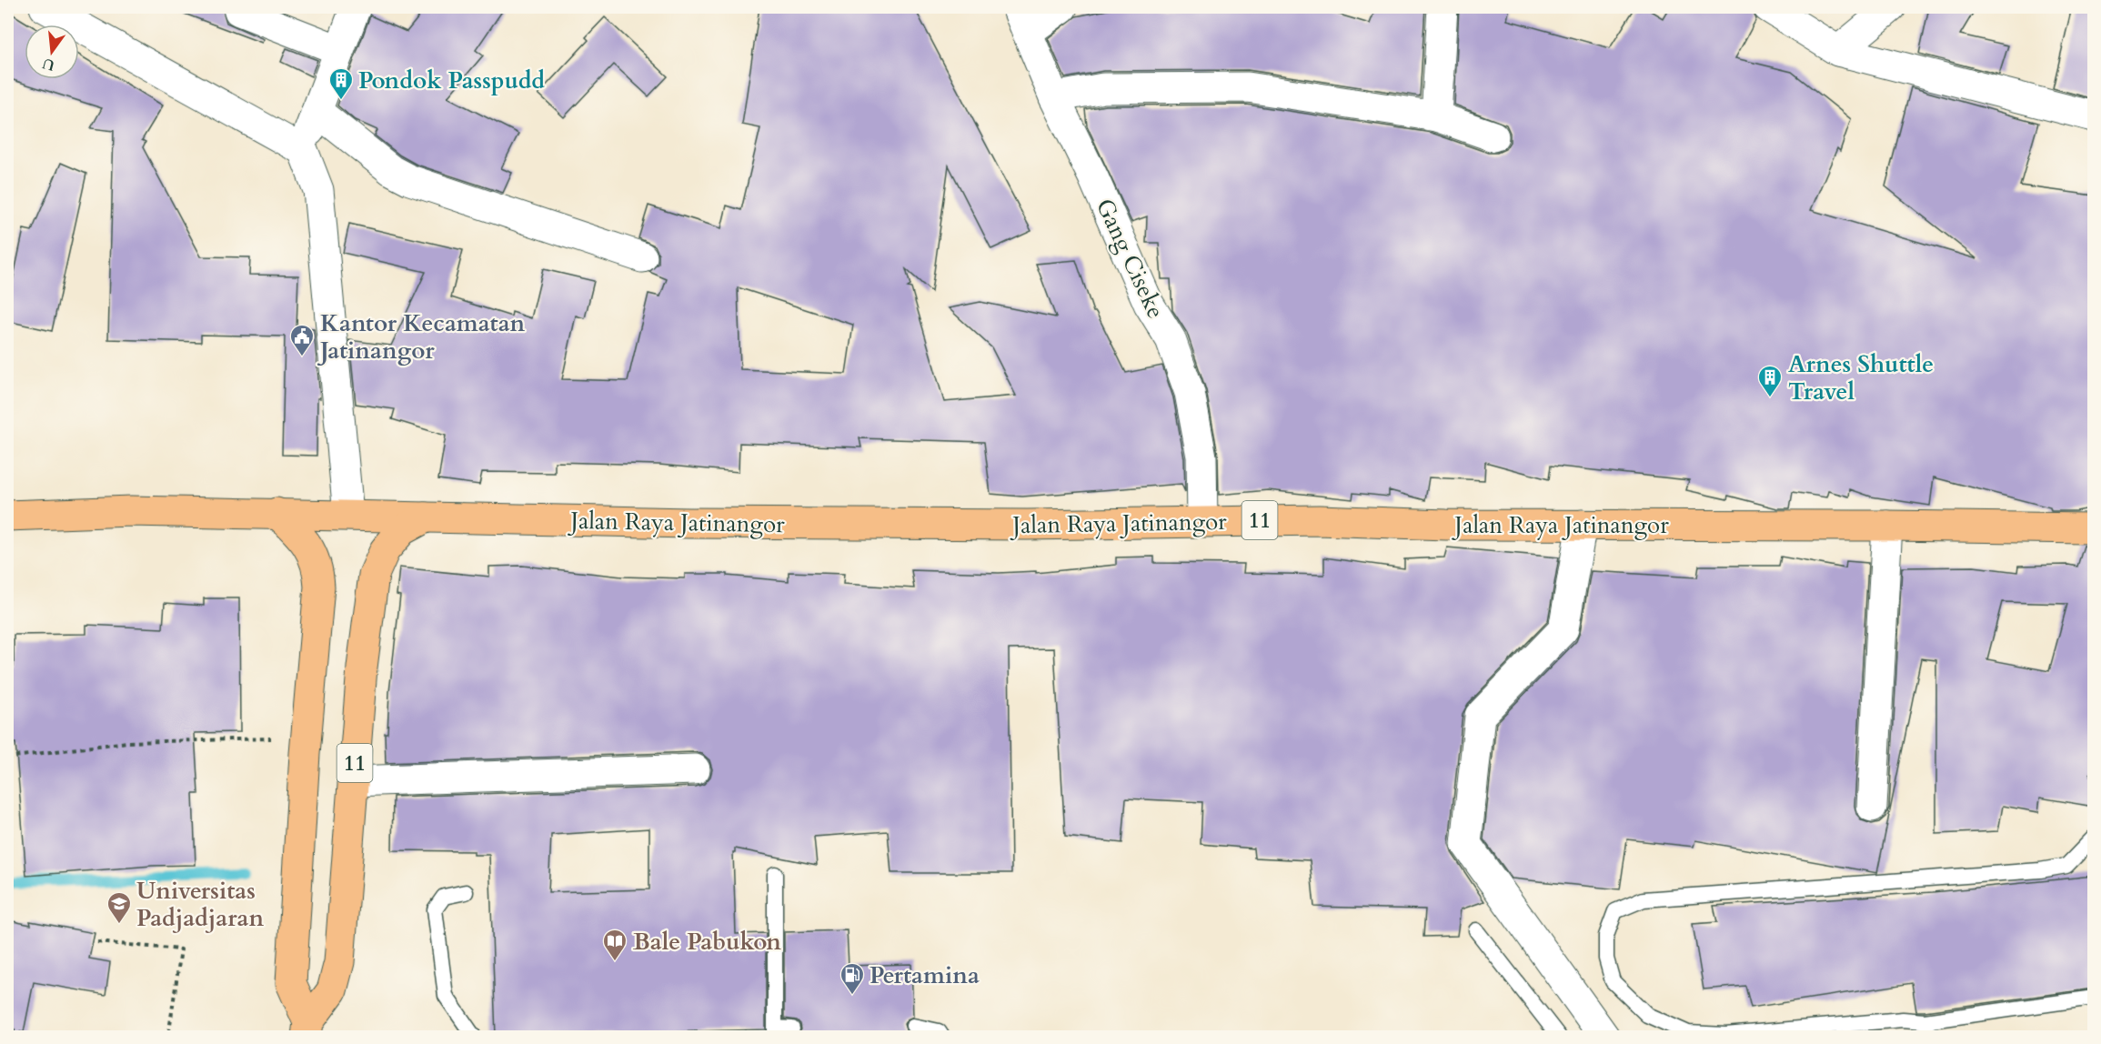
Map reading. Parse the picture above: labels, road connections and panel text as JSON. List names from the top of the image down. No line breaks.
{"streets":{"highway":["11","Jalan Raya Jatinangor"],"street":["Gang Ciseke"]},"crossings":[["Gang Ciseke","Jalan Raya Jatinangor"],["11","Jalan Raya Jatinangor"]],"places":{"building":["Pondok Passpudd","Arnes Shuttle Travel"],"public building":["Kantor Kecamatan Jatinangor"],"school or university":["Universitas Padjadjaran"],"library":["Bale Pabukon"],"fuel station":["Pertamina"]},"north":"bottom"}
